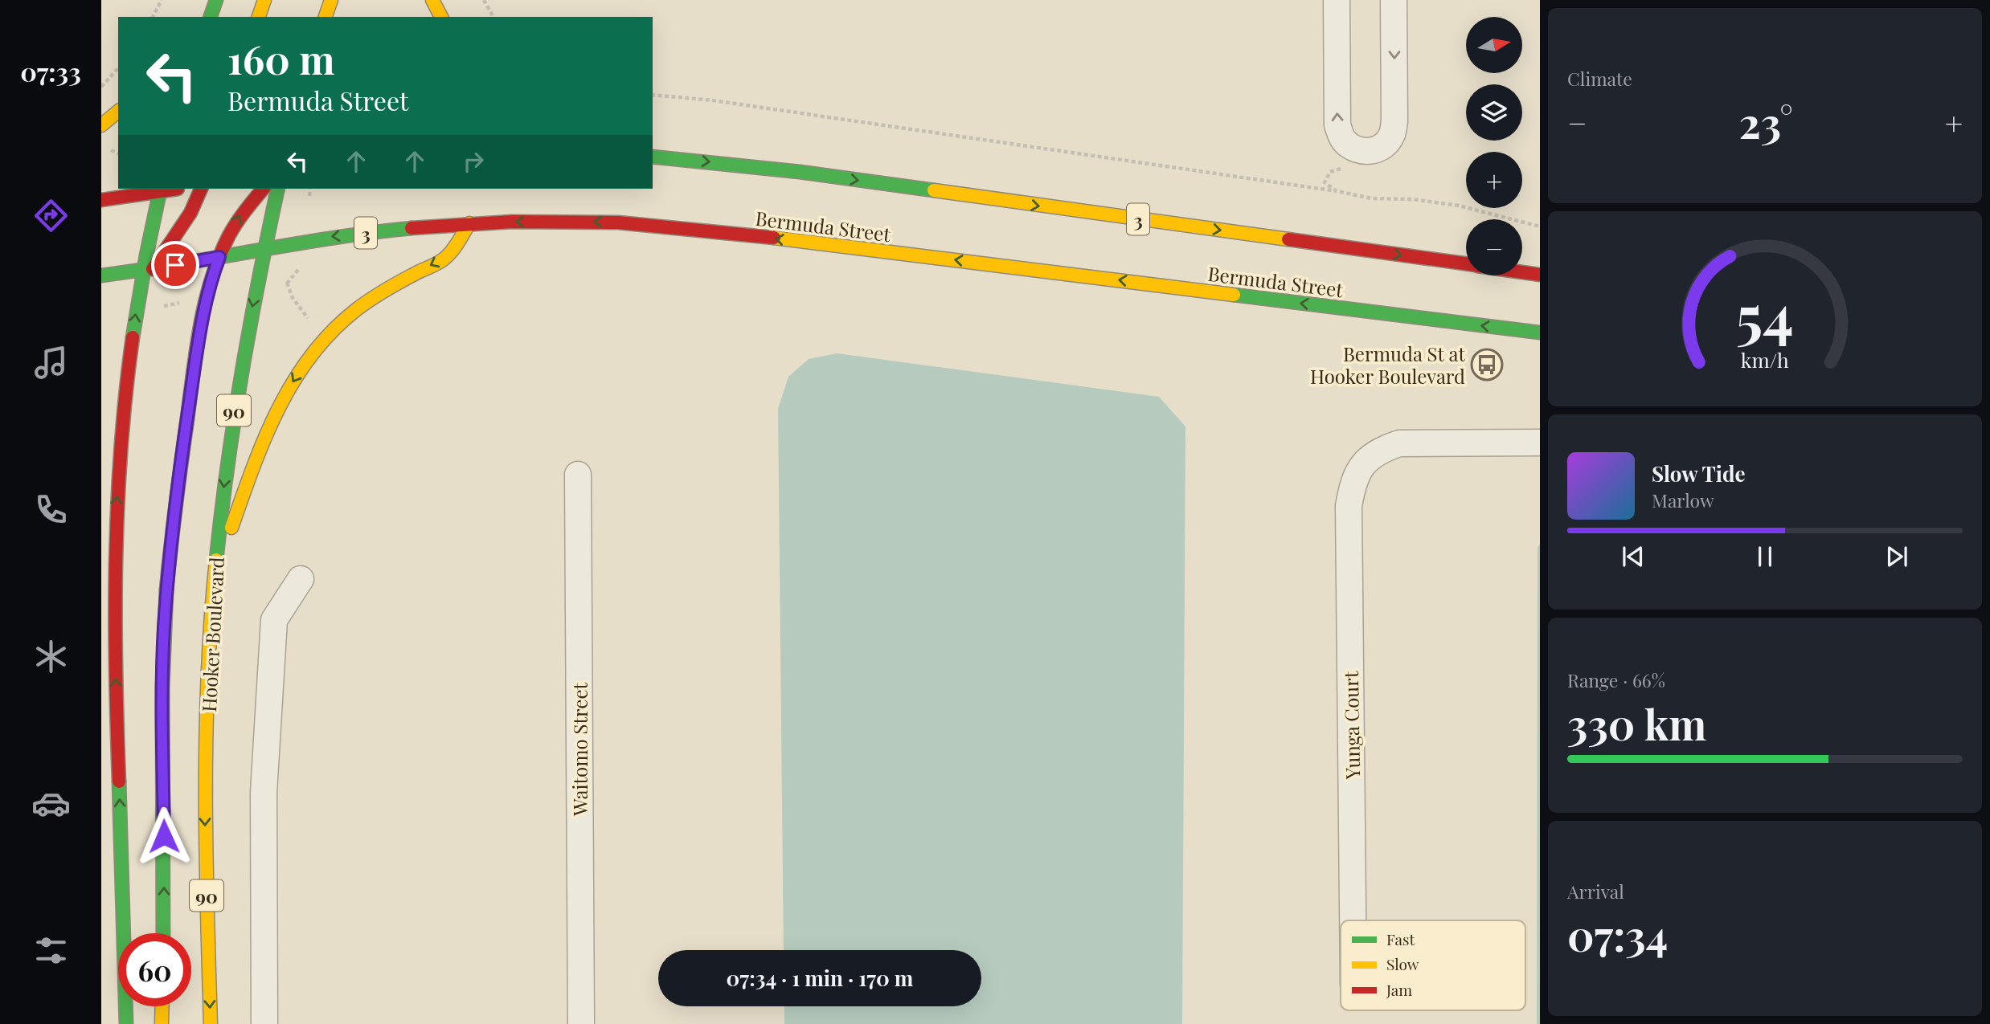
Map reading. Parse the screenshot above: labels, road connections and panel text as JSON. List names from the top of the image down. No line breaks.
{"streets":{"main road":["3","Bermuda Street","90","Hooker Boulevard"],"street":["Yunga Court","Waitomo Street"]},"crossings":[["Bermuda Street","90"],["Bermuda Street","Hooker Boulevard"],["90","Hooker Boulevard"]],"places":{"bus stop":["Bermuda St at Hooker Boulevard"]},"legend":["Fast","Slow","Jam"],"north":"right","page":{"tabs":"07:33","tile":["Climate",["Range · 66%","330 km"],["Arrival","07:34"]],"map_buttons":["+","−"],"turn":["160 m","Bermuda Street"],"heat":["−","23°","+"],"song":["Slow Tide","Marlow"],"limit":"60","trip":"07:34 · 1 min · 170 m","gauge":["54","km/h"]}}
